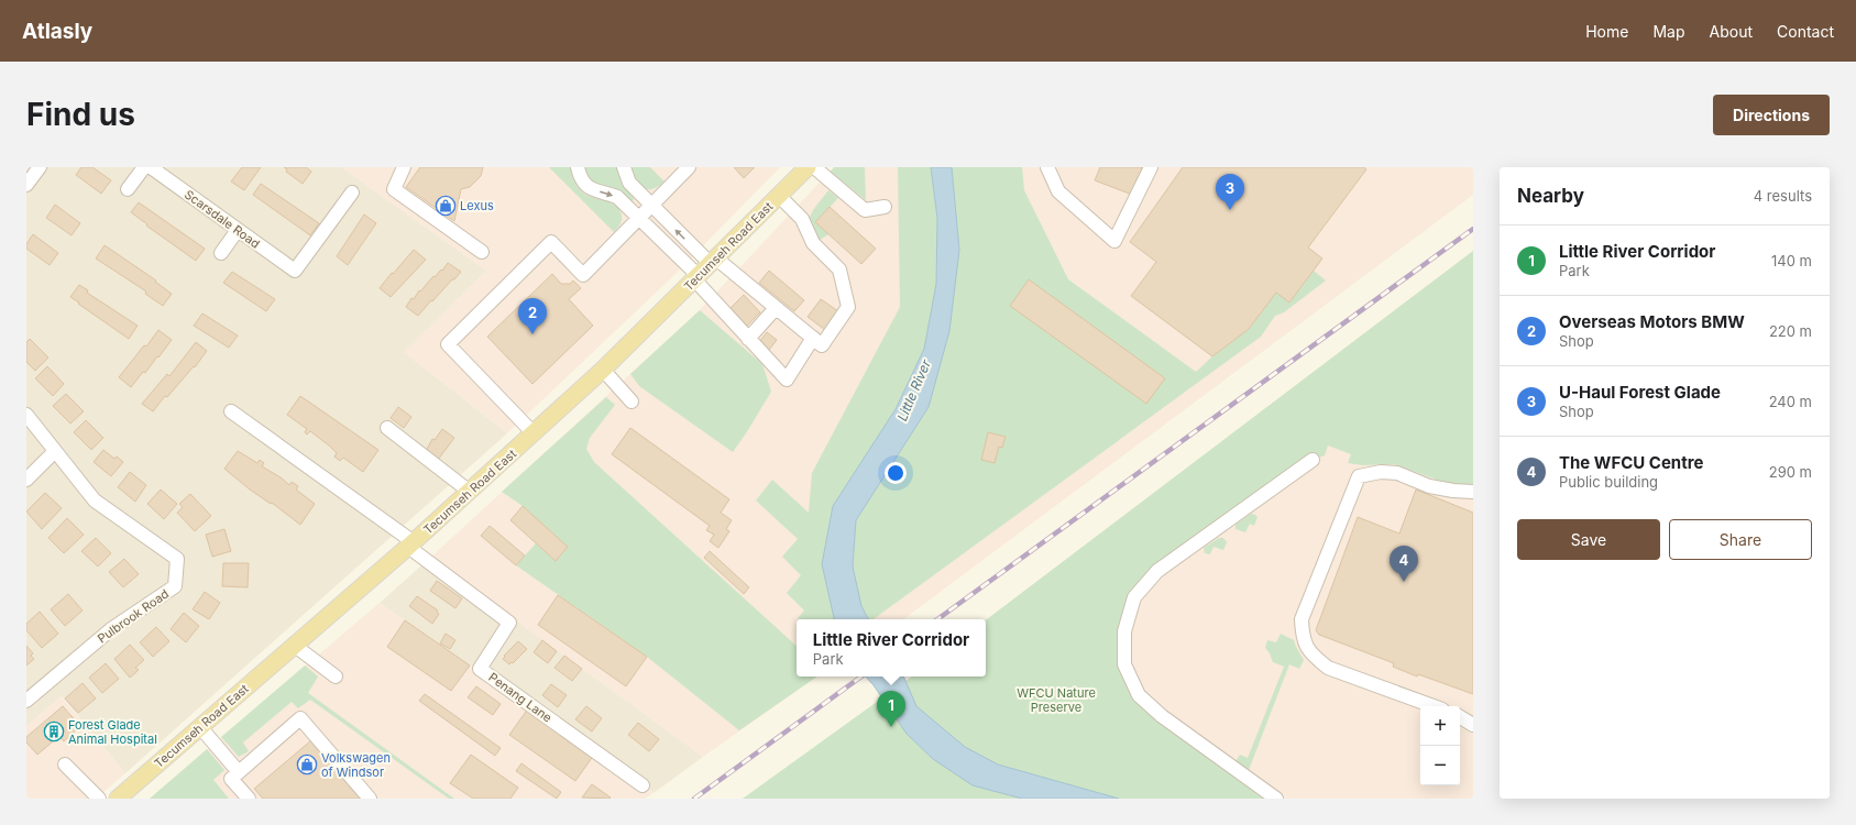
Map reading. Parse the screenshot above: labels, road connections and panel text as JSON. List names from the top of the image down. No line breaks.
{"streets":{"main road":["Tecumseh Road East"],"street":["Scarsdale Road","Pulbrook Road","Penang Lane"]},"crossings":[["Tecumseh Road East","Penang Lane"]],"water":["Little River"],"parks":["WFCU Nature Preserve"],"places":{"shop":["Lexus","Volkswagen of Windsor"],"building":["Forest Glade Animal Hospital"]},"page":{"header":"Atlasly","nav":["Home","Map","About","Contact"],"buttons":["Directions",["Save","Share"]],"title":"Find us","heading":["Nearby","4 results"],"pins":["3","2","4","1"],"list":[{"mark":"1","name":"Little River Corridor","note":"Park","value":"140 m"},{"mark":"2","name":"Overseas Motors BMW","note":"Shop","value":"220 m"},{"mark":"3","name":"U-Haul Forest Glade","note":"Shop","value":"240 m"},{"mark":"4","name":"The WFCU Centre","note":"Public building","value":"290 m"}],"popup":["Little River Corridor","Park"],"map_buttons":["+","−"]}}
